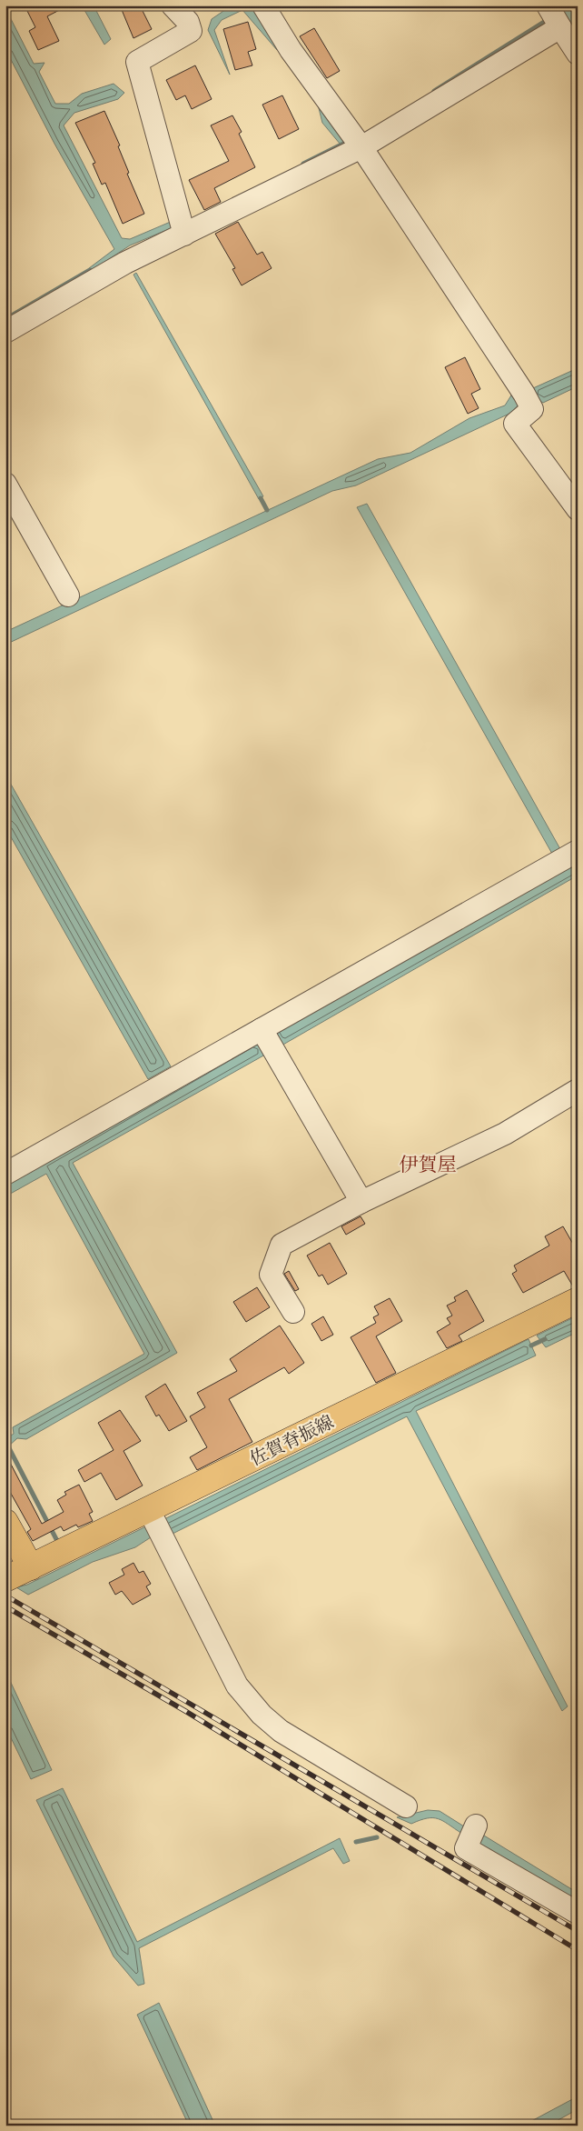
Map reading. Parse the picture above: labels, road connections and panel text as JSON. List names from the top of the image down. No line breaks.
{"streets":{"main road":["佐賀脊振線"]},"districts":["伊賀屋"]}
